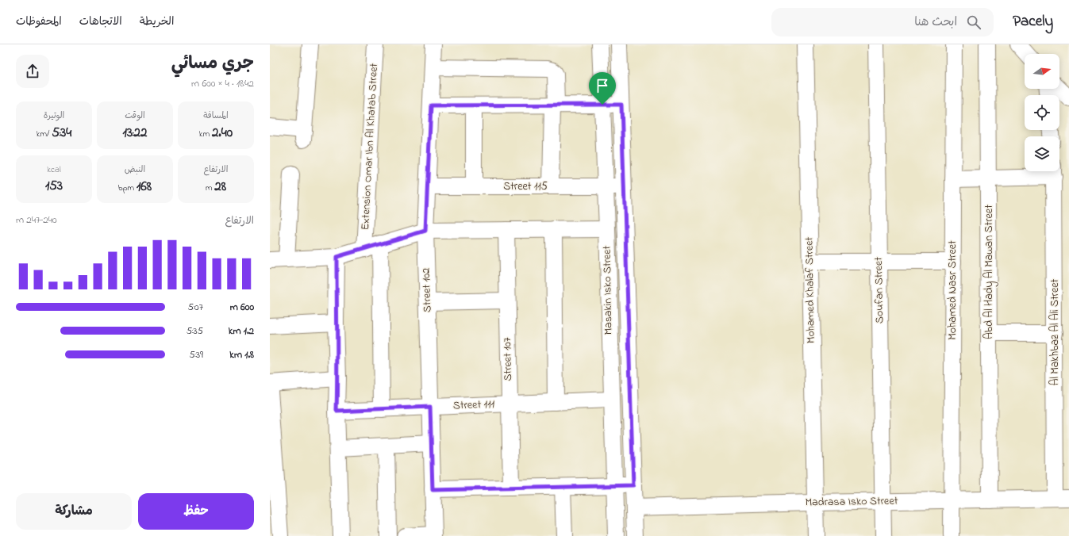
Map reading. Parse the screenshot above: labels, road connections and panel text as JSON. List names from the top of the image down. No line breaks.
{"streets":{"street":["Extension Omar Ibn Al Khatab Street","Street 115","Abd Al Hady Al Mawan Street","Street 102","Masakin Isko Street","Mohamed Khalaf Street","Soufan Street","Mohamed Nasr Street","Al Makhbaz Al Ali Street","Street 107","Street 111","Madrasa Isko Street"]},"crossings":[["Street 115","Street 102"],["Street 115","Masakin Isko Street"],["Abd Al Hady Al Mawan Street","Madrasa Isko Street"],["Street 102","Street 111"],["Masakin Isko Street","Street 111"],["Masakin Isko Street","Madrasa Isko Street"],["Mohamed Khalaf Street","Madrasa Isko Street"],["Soufan Street","Madrasa Isko Street"],["Mohamed Nasr Street","Madrasa Isko Street"],["Al Makhbaz Al Ali Street","Madrasa Isko Street"],["Street 107","Street 111"]],"north":"right","page":{"header":"Pacely","search":"ابحث هنا","nav":["الخريطة","الاتجاهات","المحفوظات"],"heading":["جري مسائي","18:42 · 4 × 600 m"],"stats":[["المسافة","2.40 km"],["الوقت","13:22"],["الوتيرة","5:34 /km"],["الارتفاع","28 m"],["النبض","168 bpm"],["kcal","153"]],"chart":["الارتفاع","240–247 m"],"list":[{"name":"600 m","note":"5:07"},{"name":"1.2 km","note":"5:35"},{"name":"1.8 km","note":"5:39"}],"buttons":["حفظ","مشاركة"]}}
